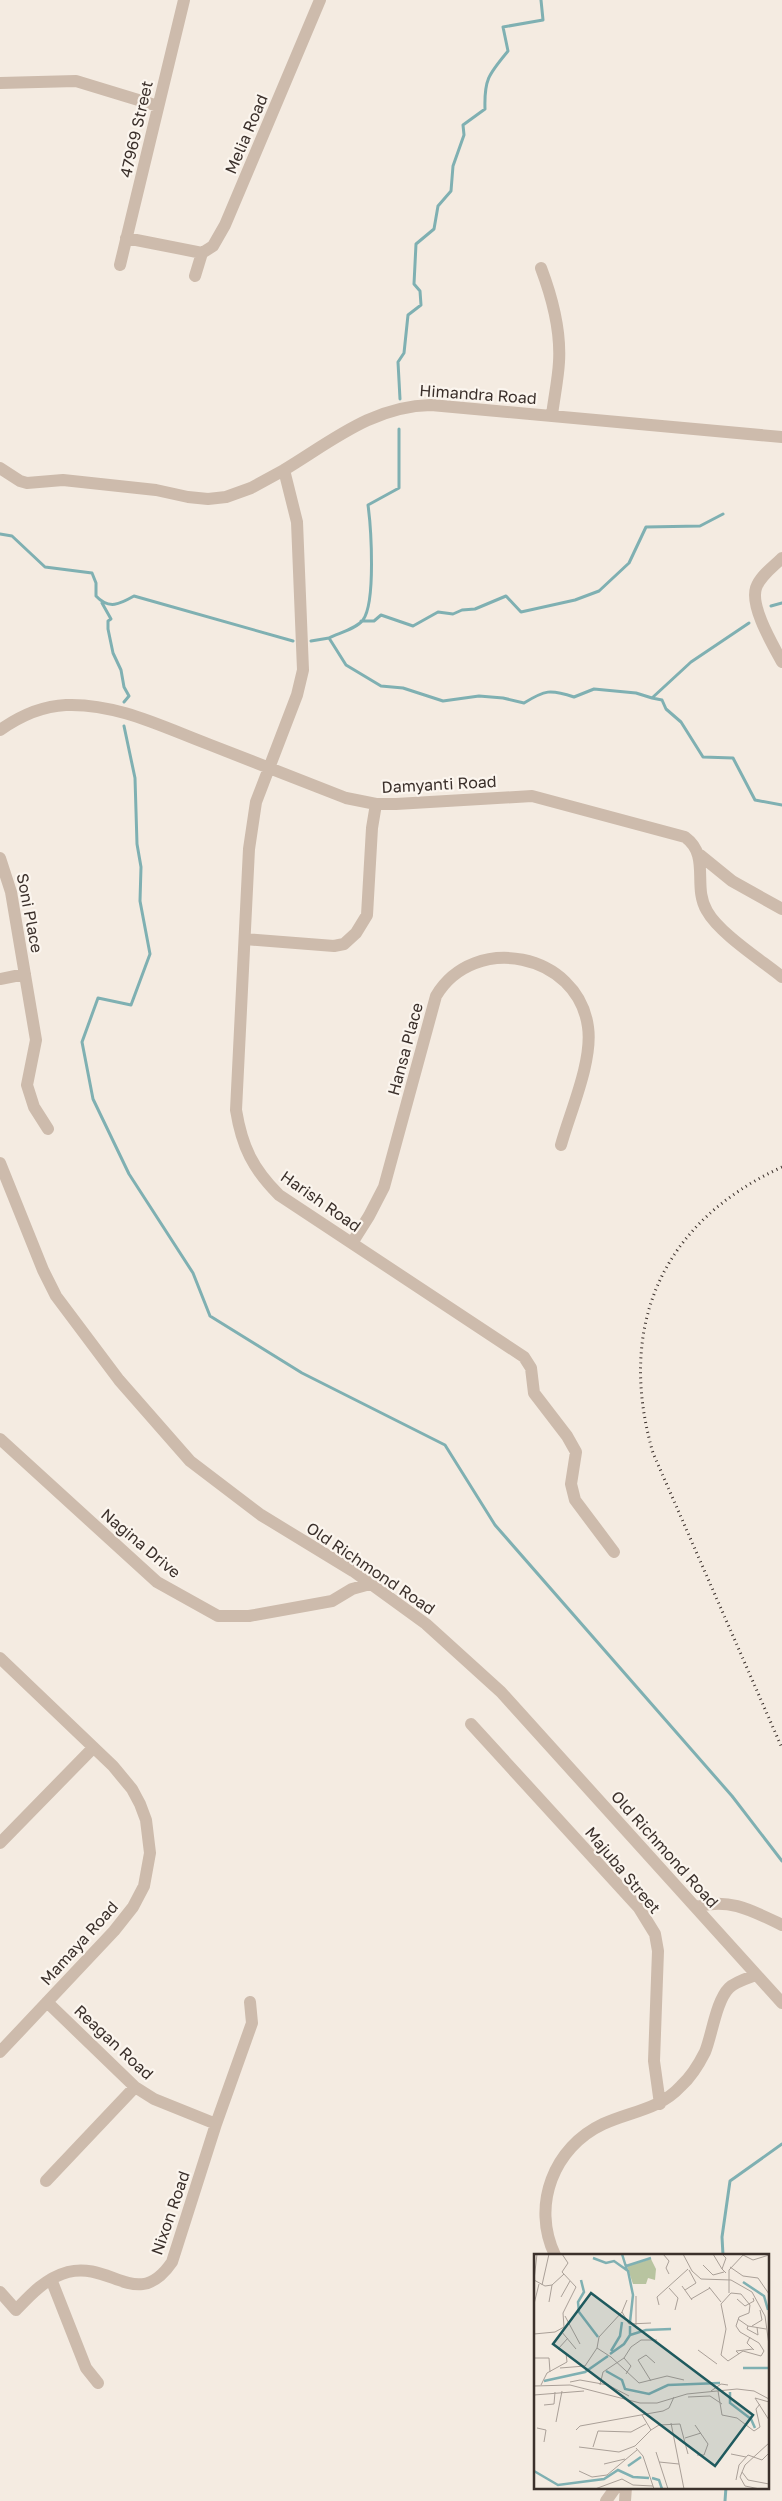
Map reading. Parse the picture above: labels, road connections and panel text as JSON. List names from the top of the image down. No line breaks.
{"streets":{"street":["47969 Street","Melia Road","Himandra Road","Damyanti Road","Soni Place","Hansa Place","Harish Road","Nagina Drive","Old Richmond Road","Majuba Street","Mamaya Road","Reagan Road","Nixon Road"]},"crossings":[["Damyanti Road","Harish Road"],["Hansa Place","Harish Road"],["Nagina Drive","Old Richmond Road"],["Mamaya Road","Reagan Road"],["Reagan Road","Nixon Road"]]}
